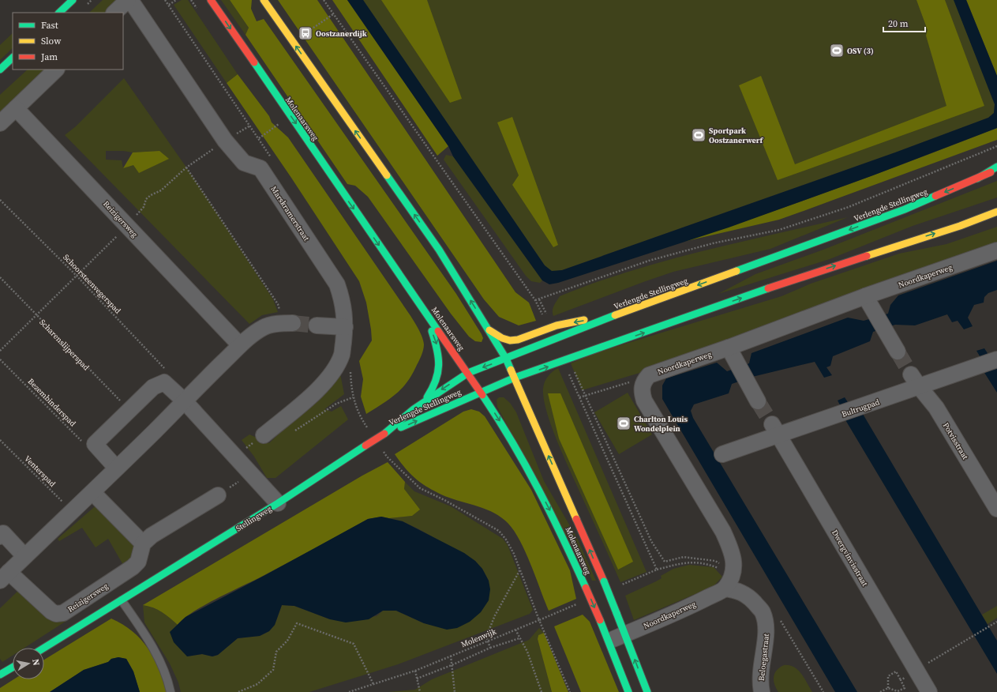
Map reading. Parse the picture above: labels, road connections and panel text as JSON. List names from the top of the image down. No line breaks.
{"streets":{"main road":["Molenaarsweg","Verlengde Stellingweg","Stellingweg"],"street":["Marskramerstraat","Reizigersweg","Noordkaperweg","Bultrugpad","Potvisstraat","Dwergvinvisstraat","Beloegastraat"],"path":["Schoorsteenvegerspad","Scharenslijperspad","Bezembinderspad","Venterspad","Molenwijk"]},"crossings":[["Molenaarsweg","Verlengde Stellingweg"],["Molenaarsweg","Noordkaperweg"],["Verlengde Stellingweg","Stellingweg"],["Reizigersweg","Venterspad"],["Noordkaperweg","Beloegastraat"],["Bultrugpad","Potvisstraat"],["Bultrugpad","Dwergvinvisstraat"]],"places":{"bus stop":["Oostzanerdijk"],"sports":["OSV (3)","Sportpark Oostzanerwerf","Charlton Louis Wondelplein"]},"legend":["Fast","Slow","Jam"],"scale_bar":"20 m","north":"right"}
